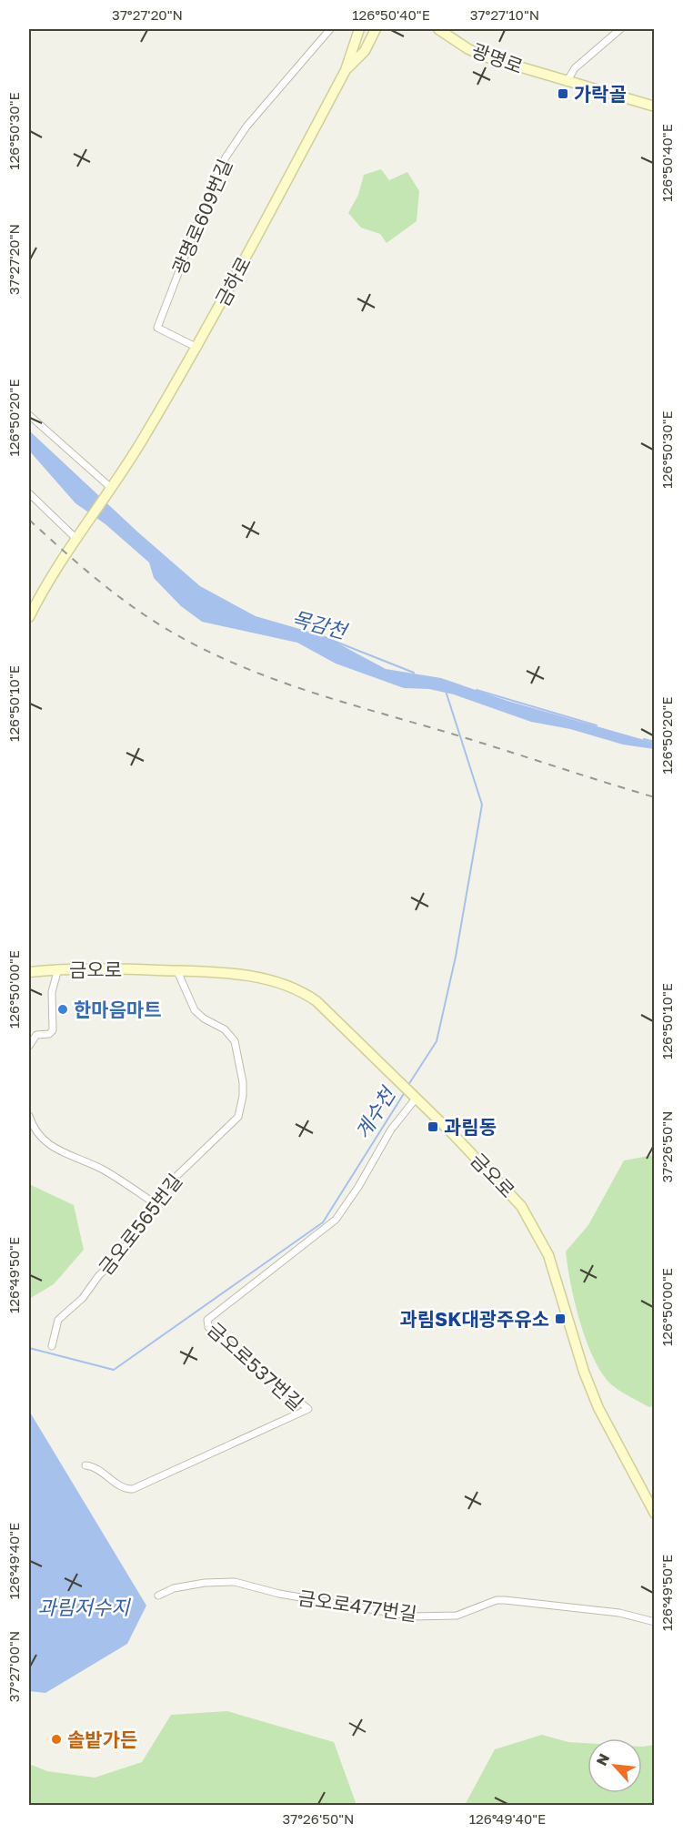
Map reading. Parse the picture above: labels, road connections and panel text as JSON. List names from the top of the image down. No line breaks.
{"streets":{"main road":["광명로","금하로","금오로"],"street":["광명로609번길","금오로565번길","금오로537번길","금오로477번길"]},"crossings":[["광명로609번길","금하로"],["금오로","금오로565번길"],["금오로","금오로537번길"]],"water":["목감천","계수천","과림저수지"],"places":{"transit":["가락골","과림동","과림SK대광주유소"],"other":["한마음마트","솔밭가든"]},"north":"top left","coordinates":["37°27'20\"N","126°50'40\"E","37°27'10\"N","126°50'30\"E","126°50'20\"E","126°50'10\"E","126°50'00\"E","37°26'50\"N","126°49'50\"E","126°49'40\"E","37°27'00\"N"]}
